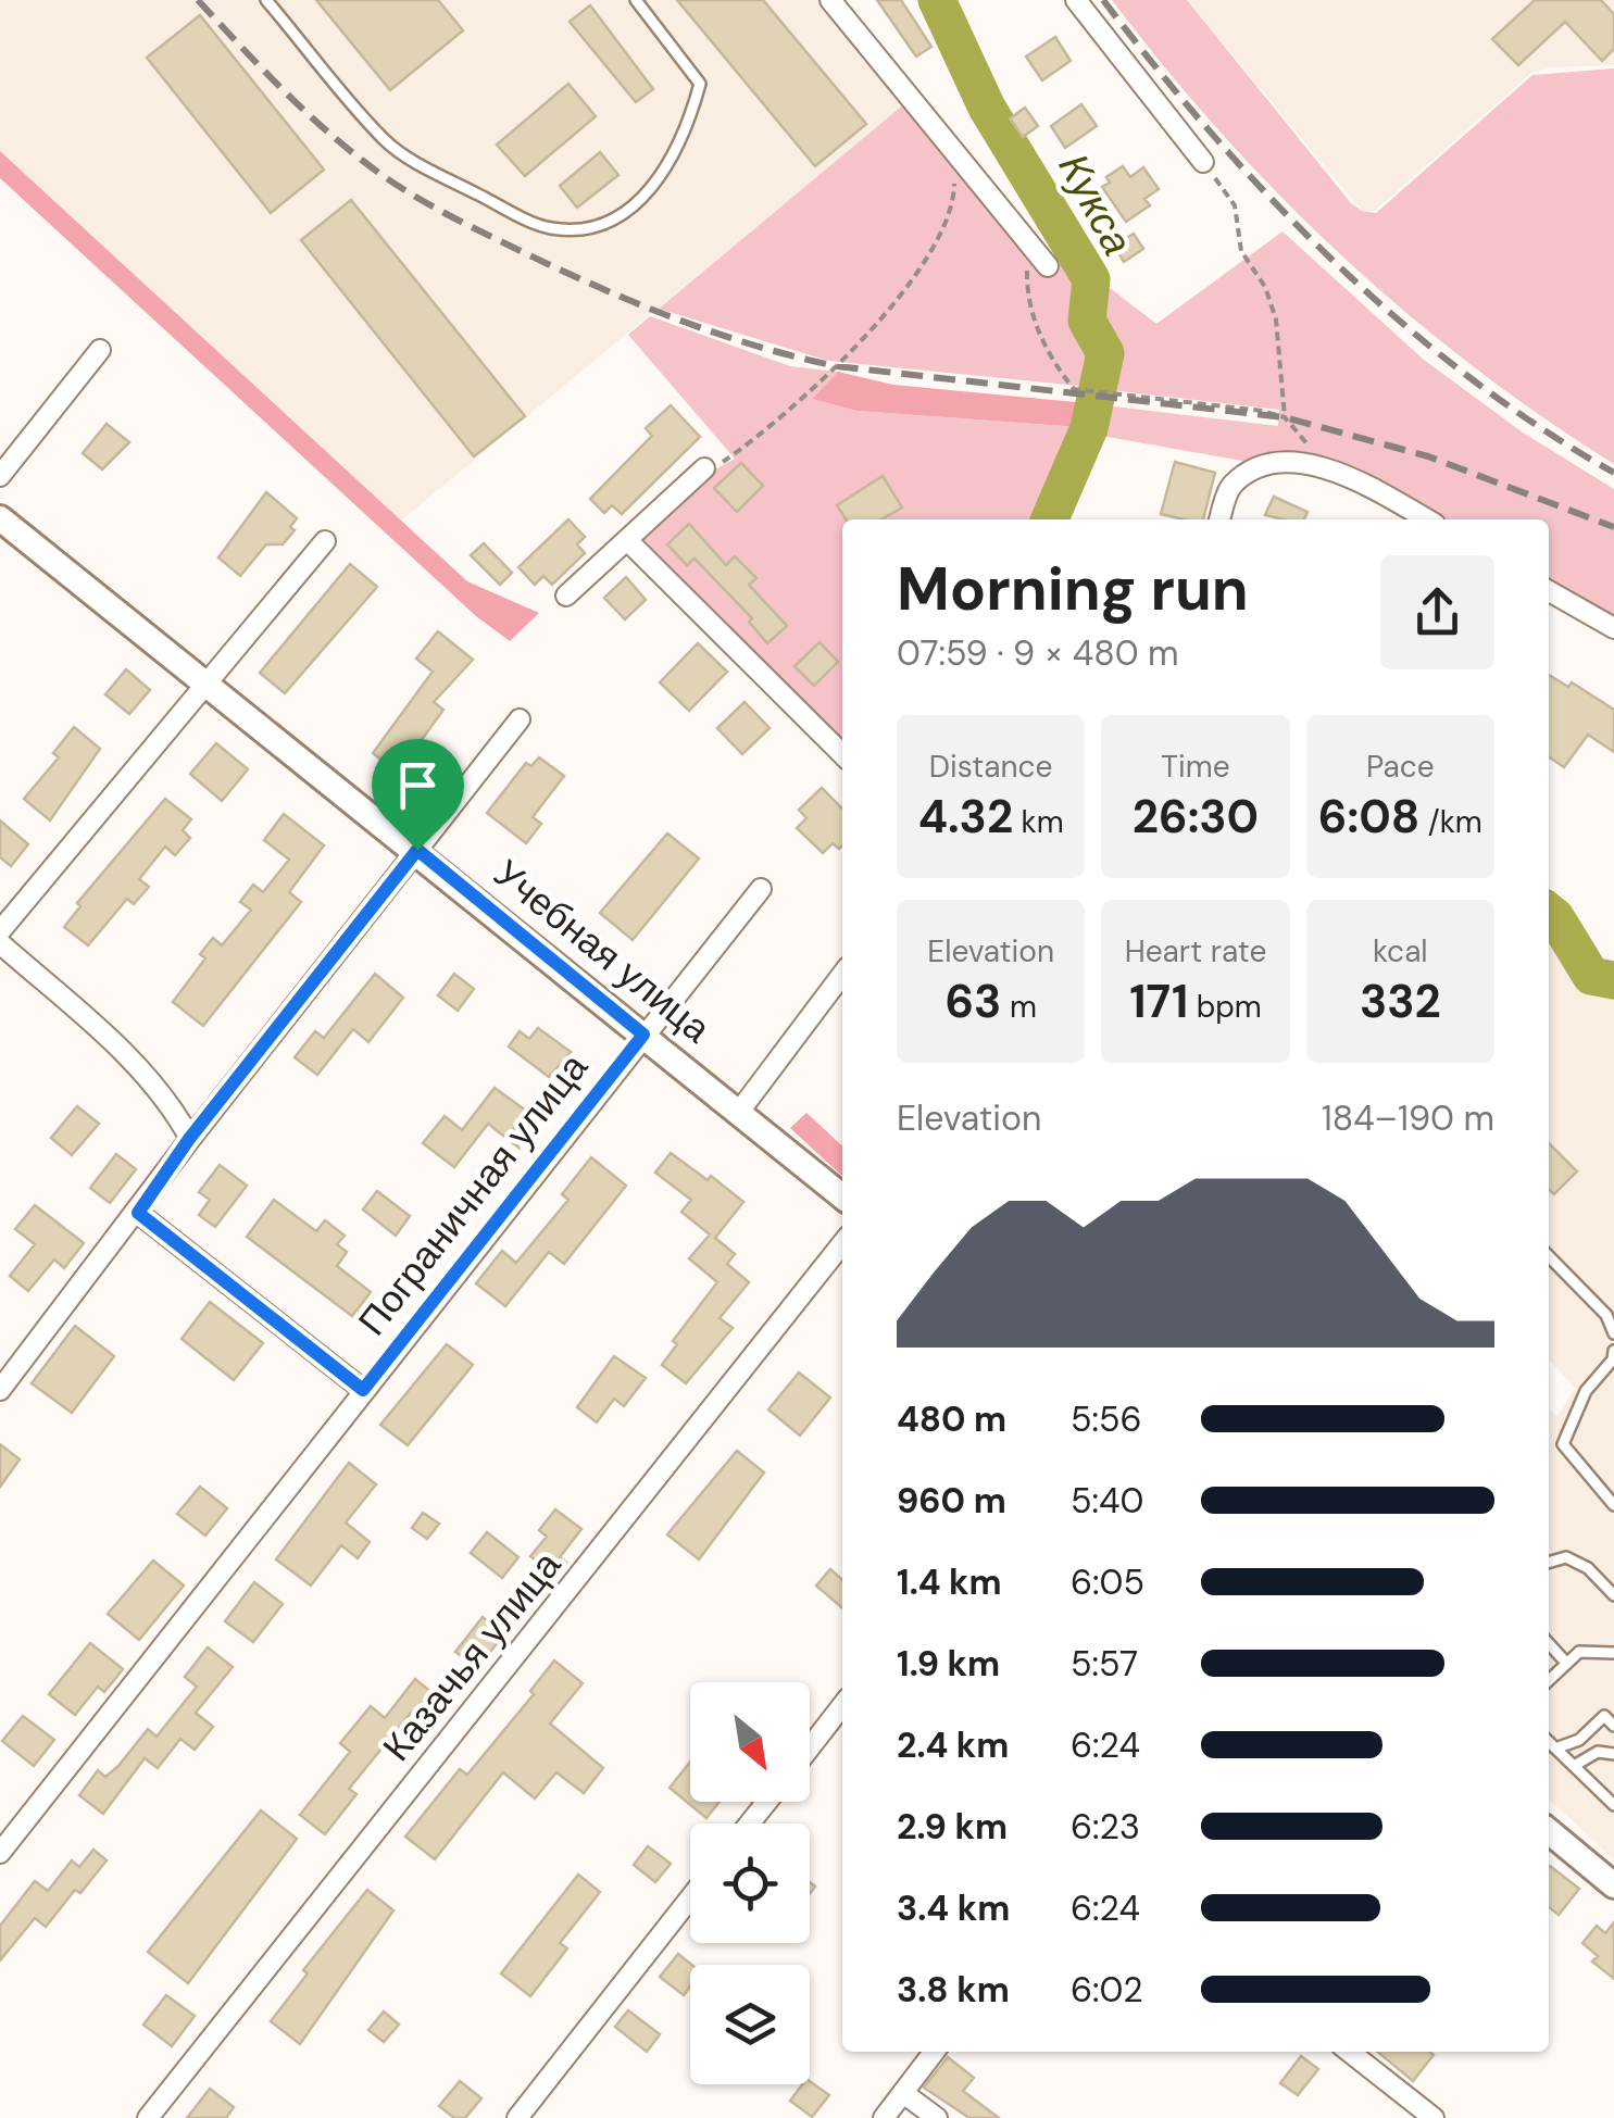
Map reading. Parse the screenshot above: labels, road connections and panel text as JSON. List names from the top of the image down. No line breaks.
{"streets":{"street":["Учебная улица","Пограничная улица","Казачья улица"]},"crossings":[["Учебная улица","Пограничная улица"]],"water":["Кукса"],"north":"bottom right","page":{"heading":["Morning run","07:59 · 9 × 480 m"],"stats":[["Distance","4.32 km"],["Time","26:30"],["Pace","6:08 /km"],["Elevation","63 m"],["Heart rate","171 bpm"],["kcal","332"]],"chart":["Elevation","184–190 m"],"list":[{"name":"480 m","note":"5:56"},{"name":"960 m","note":"5:40"},{"name":"1.4 km","note":"6:05"},{"name":"1.9 km","note":"5:57"},{"name":"2.4 km","note":"6:24"},{"name":"2.9 km","note":"6:23"},{"name":"3.4 km","note":"6:24"},{"name":"3.8 km","note":"6:02"}]}}
